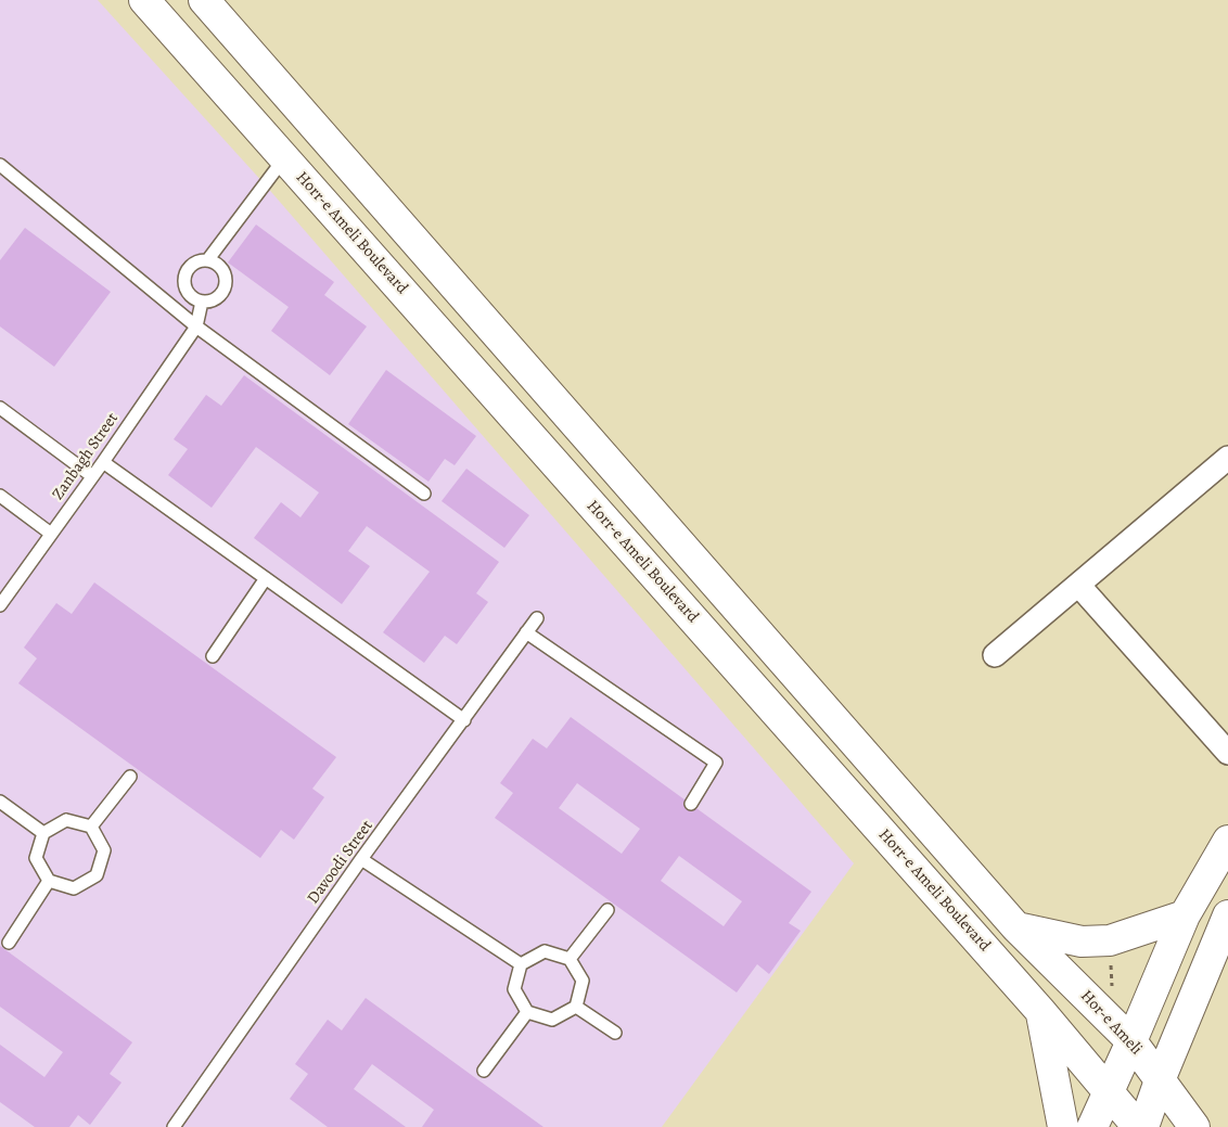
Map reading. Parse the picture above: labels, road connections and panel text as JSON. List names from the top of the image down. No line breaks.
{"streets":{"main road":["Horr-e Ameli Boulevard","Hor-e Ameli"],"lane":["Zanbagh Street","Davoodi Street"]}}
